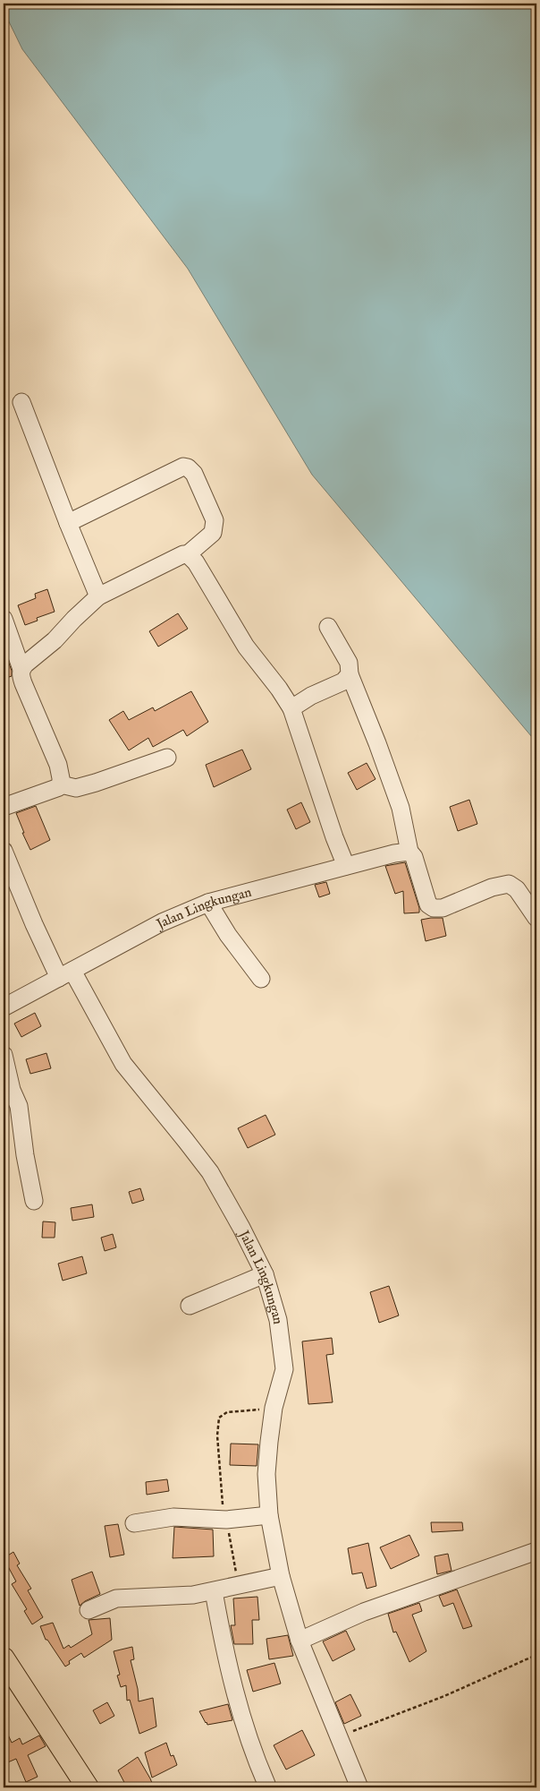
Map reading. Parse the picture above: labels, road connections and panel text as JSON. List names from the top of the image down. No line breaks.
{"streets":{"street":["Jalan Lingkungan"]}}
